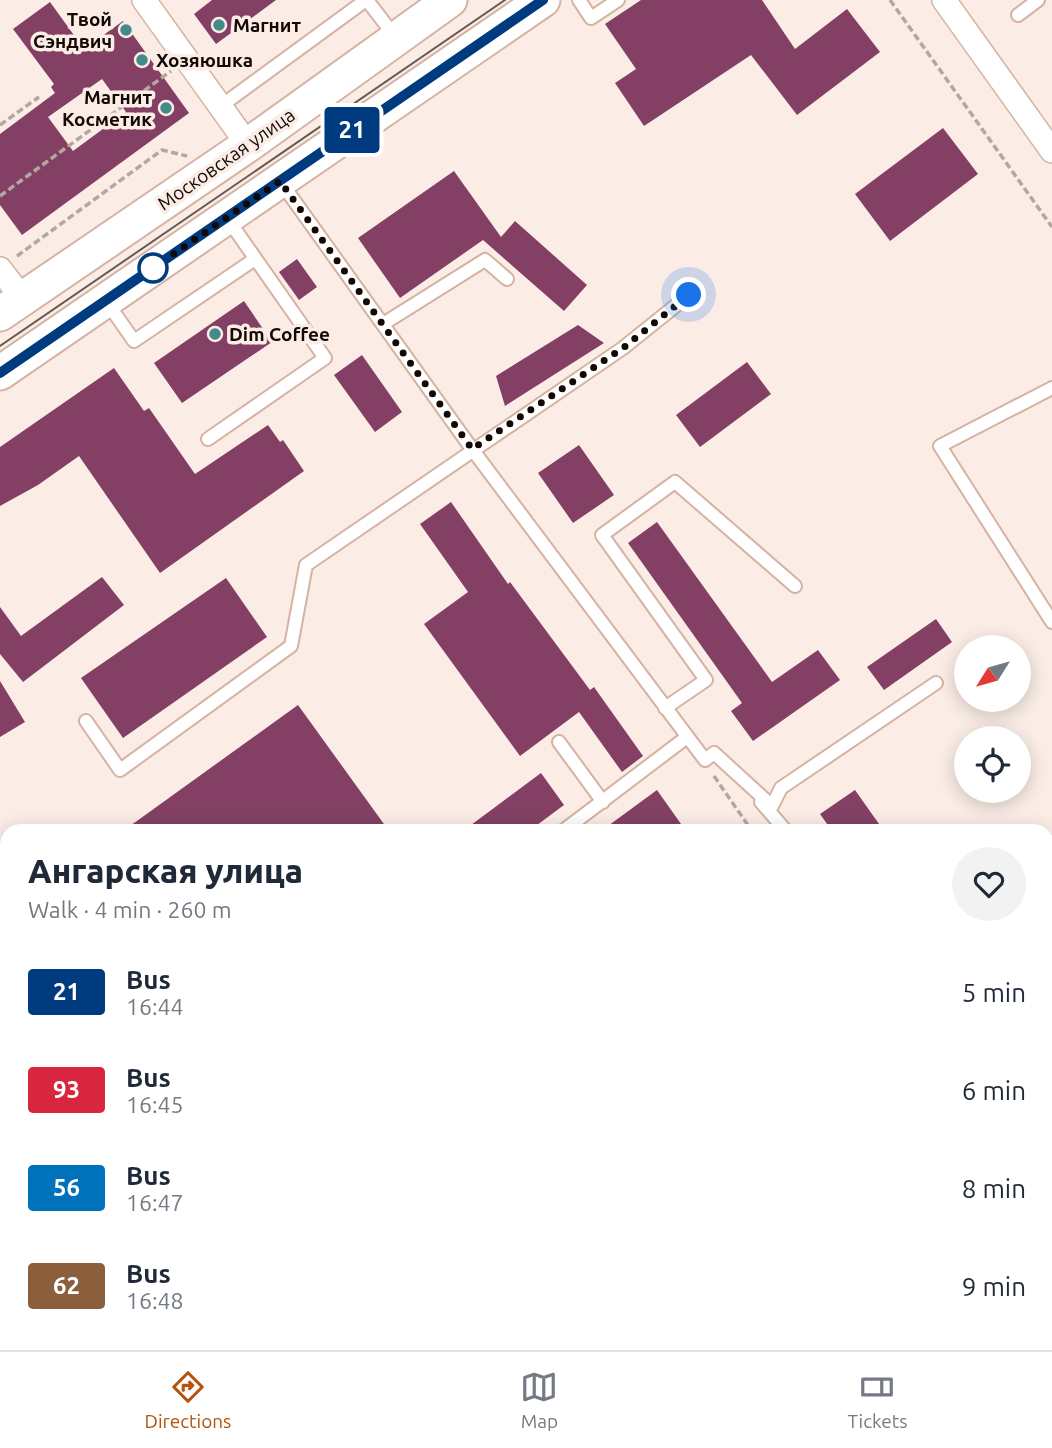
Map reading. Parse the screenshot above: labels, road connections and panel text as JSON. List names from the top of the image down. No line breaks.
{"streets":{"street":["Московская улица"]},"places":["Магнит","Твой Сэндвич","Хозяюшка","Магнит Косметик","Dim Coffee"],"lines":["bus line 21"],"north":"bottom left","page":{"on_map":"21","heading":["Ангарская улица","Walk · 4 min · 260 m"],"list":[{"mark":"21","name":"Bus","note":"16:44","value":"5 min"},{"mark":"93","name":"Bus","note":"16:45","value":"6 min"},{"mark":"56","name":"Bus","note":"16:47","value":"8 min"},{"mark":"62","name":"Bus","note":"16:48","value":"9 min"}],"tabs":["Directions","Map","Tickets"]}}
